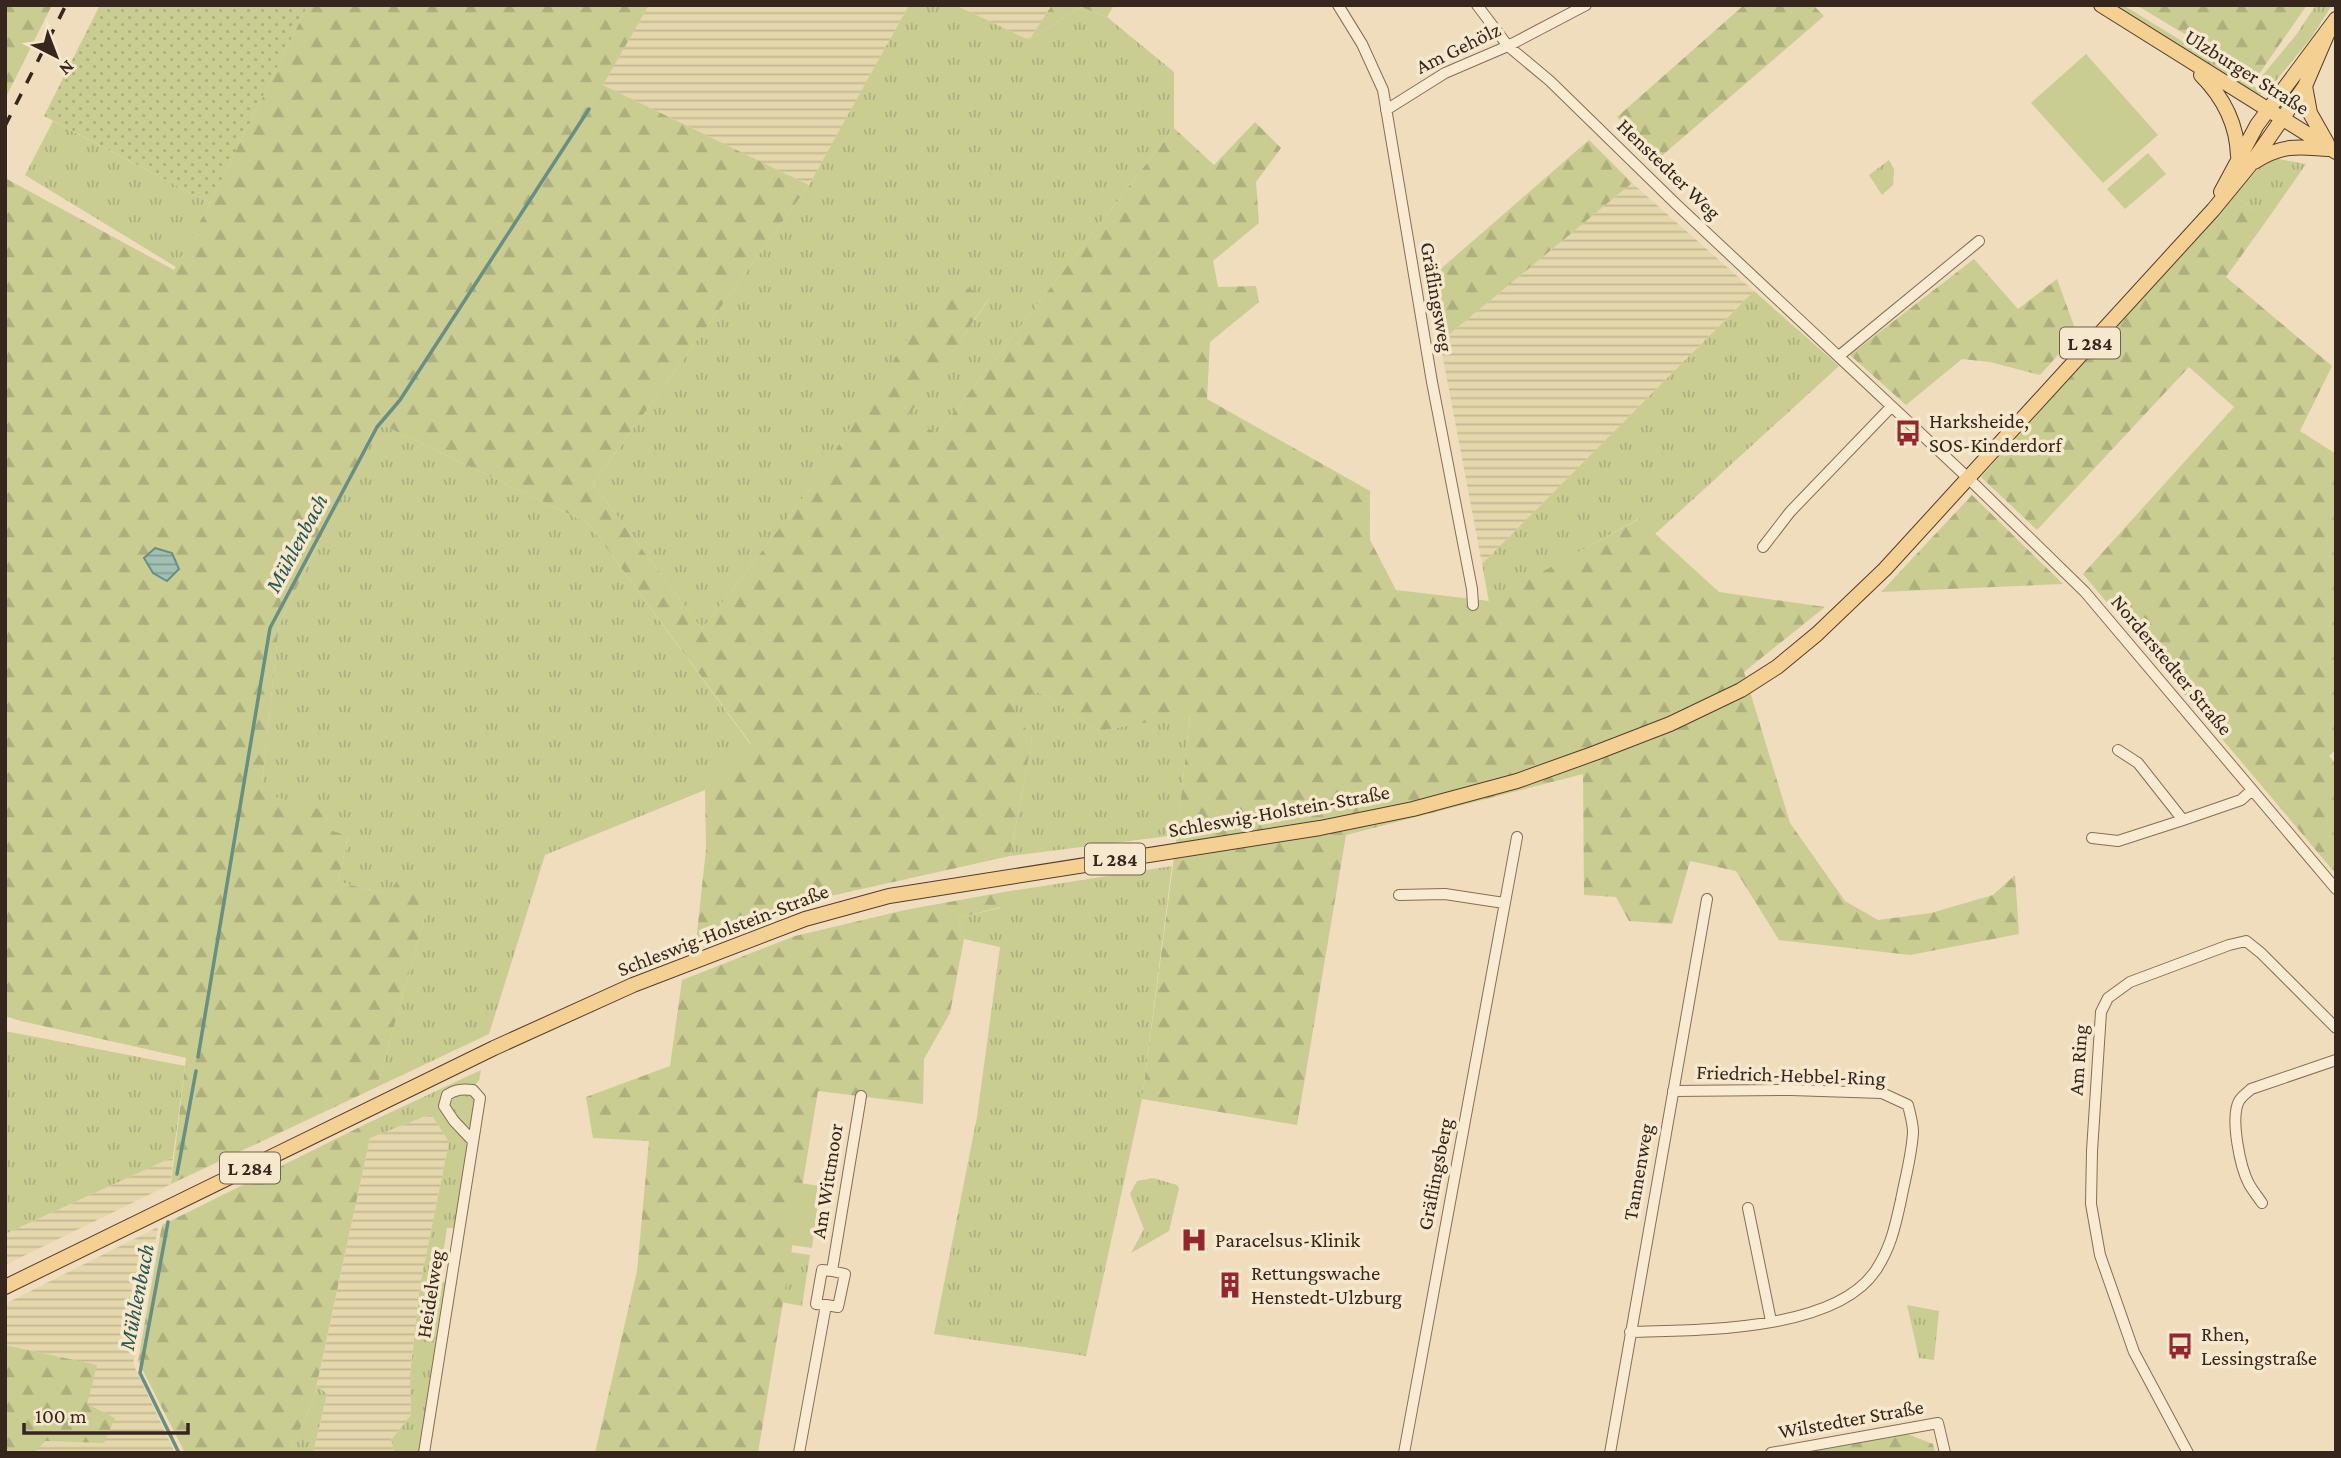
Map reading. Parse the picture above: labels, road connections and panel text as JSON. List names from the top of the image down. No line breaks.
{"streets":{"main road":["Ulzburger Straße","L 284","Schleswig-Holstein-Straße"],"street":["Am Gehölz","Henstedter Weg","Gräflingsweg","Norderstedter Straße","Am Ring","Friedrich-Hebbel-Ring","Tannenweg","Gräflingsberg","Am Wittmoor","Heidelweg","Wilstedter Straße"]},"crossings":[["Am Gehölz","Henstedter Weg"],["Am Gehölz","Gräflingsweg"],["Ulzburger Straße","Schleswig-Holstein-Straße"],["Henstedter Weg","Norderstedter Straße"],["Henstedter Weg","Schleswig-Holstein-Straße"],["Norderstedter Straße","Schleswig-Holstein-Straße"],["Friedrich-Hebbel-Ring","Tannenweg"]],"water":["Mühlenbach"],"places":{"bus stop":["Harksheide, SOS-Kinderdorf","Rhen, Lessingstraße"],"hospital":["Paracelsus-Klinik"],"building":["Rettungswache Henstedt-Ulzburg"]},"scale_bar":"100 m","north":"bottom right"}
